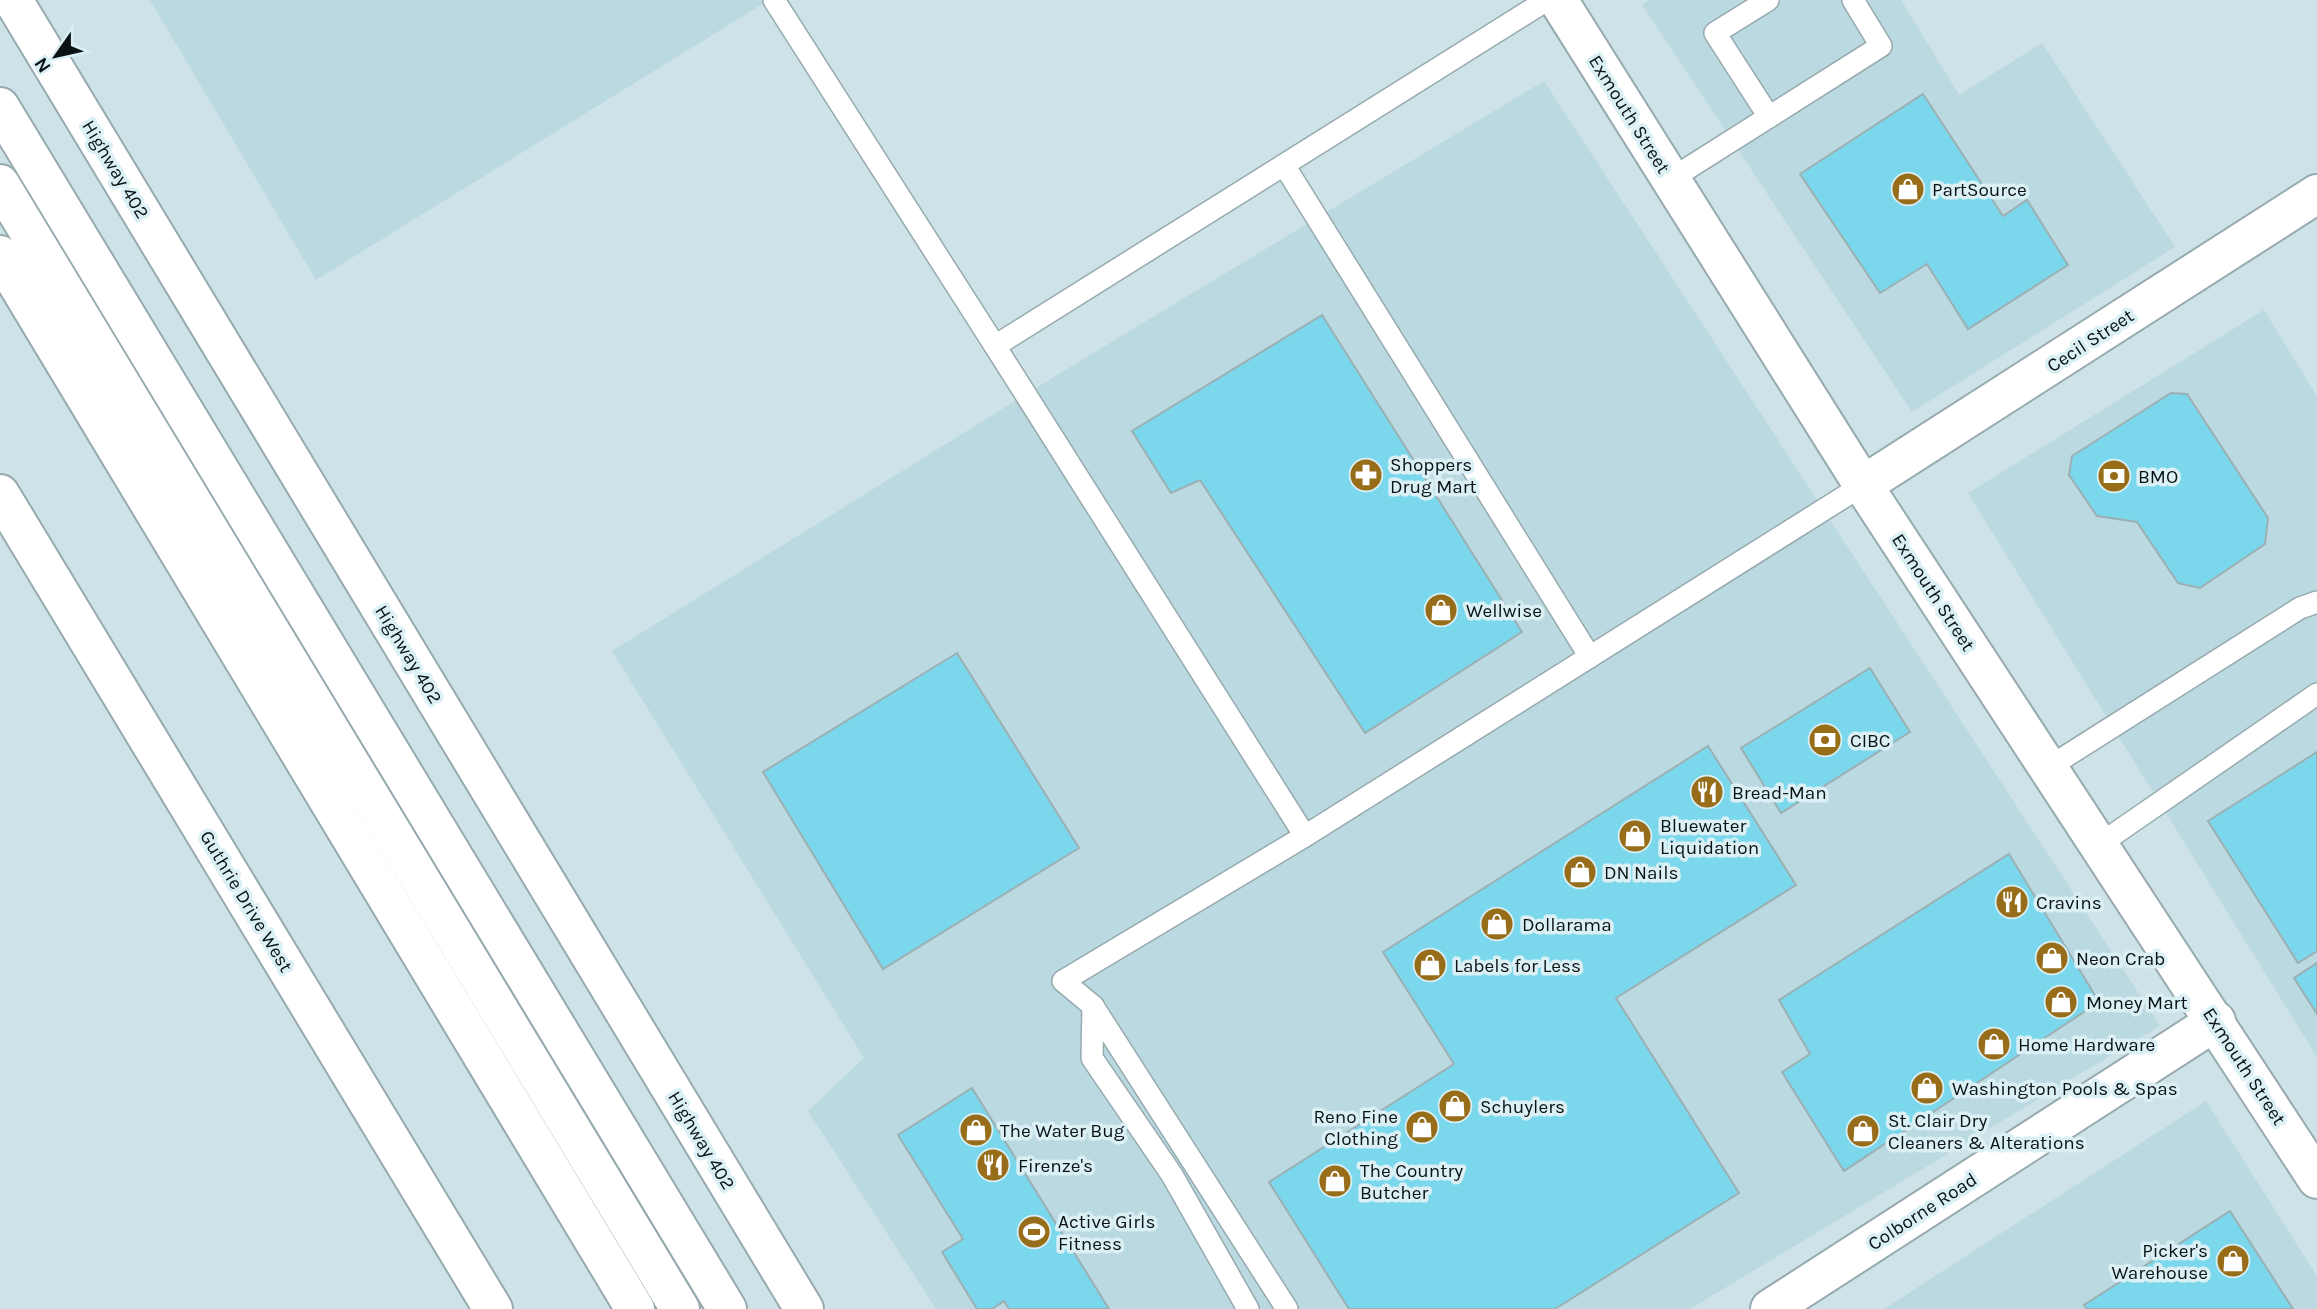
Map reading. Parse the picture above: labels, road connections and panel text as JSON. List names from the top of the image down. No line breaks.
{"streets":{"main road":["Exmouth Street","Highway 402","Cecil Street","Guthrie Drive West","Colborne Road"]},"crossings":[["Exmouth Street","Cecil Street"],["Exmouth Street","Colborne Road"]],"places":{"shop":["PartSource","Wellwise","Bluewater Liquidation","DN Nails","Dollarama","Neon Crab","Labels for Less","Money Mart","Home Hardware","Washington Pools & Spas","Schuylers","Reno Fine Clothing","The Water Bug","St. Clair Dry Cleaners & Alterations","The Country Butcher","Picker's Warehouse"],"pharmacy":["Shoppers Drug Mart"],"bank":["BMO","CIBC"],"restaurant":["Bread-Man","Cravins","Firenze's"],"sports":["Active Girls Fitness"]},"north":"bottom left"}
